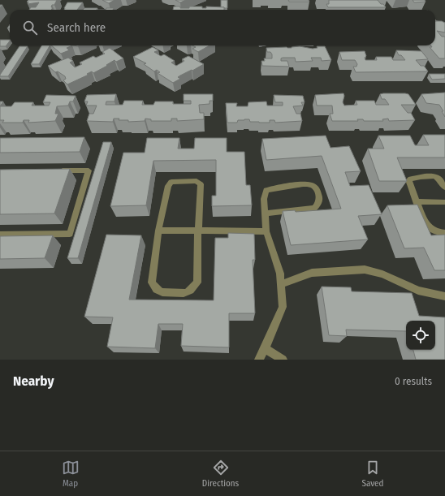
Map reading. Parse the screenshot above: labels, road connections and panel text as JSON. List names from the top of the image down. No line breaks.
{"page":{"search":"Search here","heading":["Nearby","0 results"],"nav":["Map","Directions","Saved"]}}
